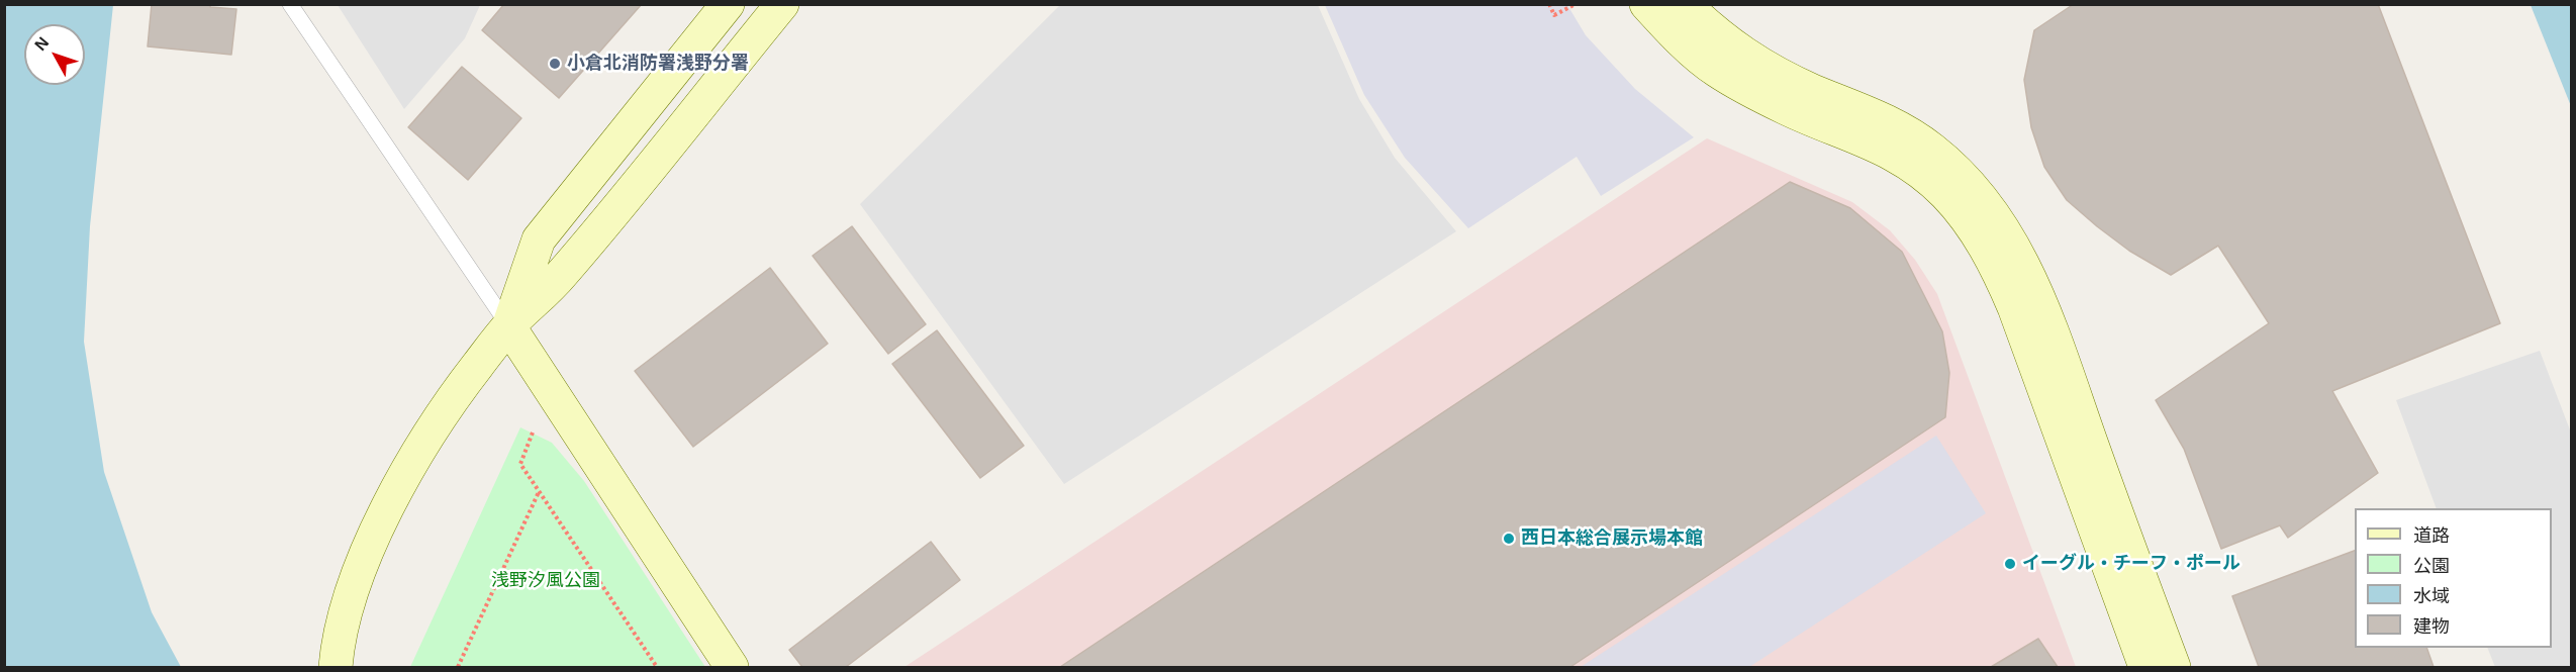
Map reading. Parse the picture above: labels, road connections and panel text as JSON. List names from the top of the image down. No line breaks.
{"parks":["浅野汐風公園"],"places":["小倉北消防署浅野分署","西日本総合展示場本館","イーグル・チーフ・ポール"],"legend":["道路","公園","水域","建物"],"north":"top left"}
